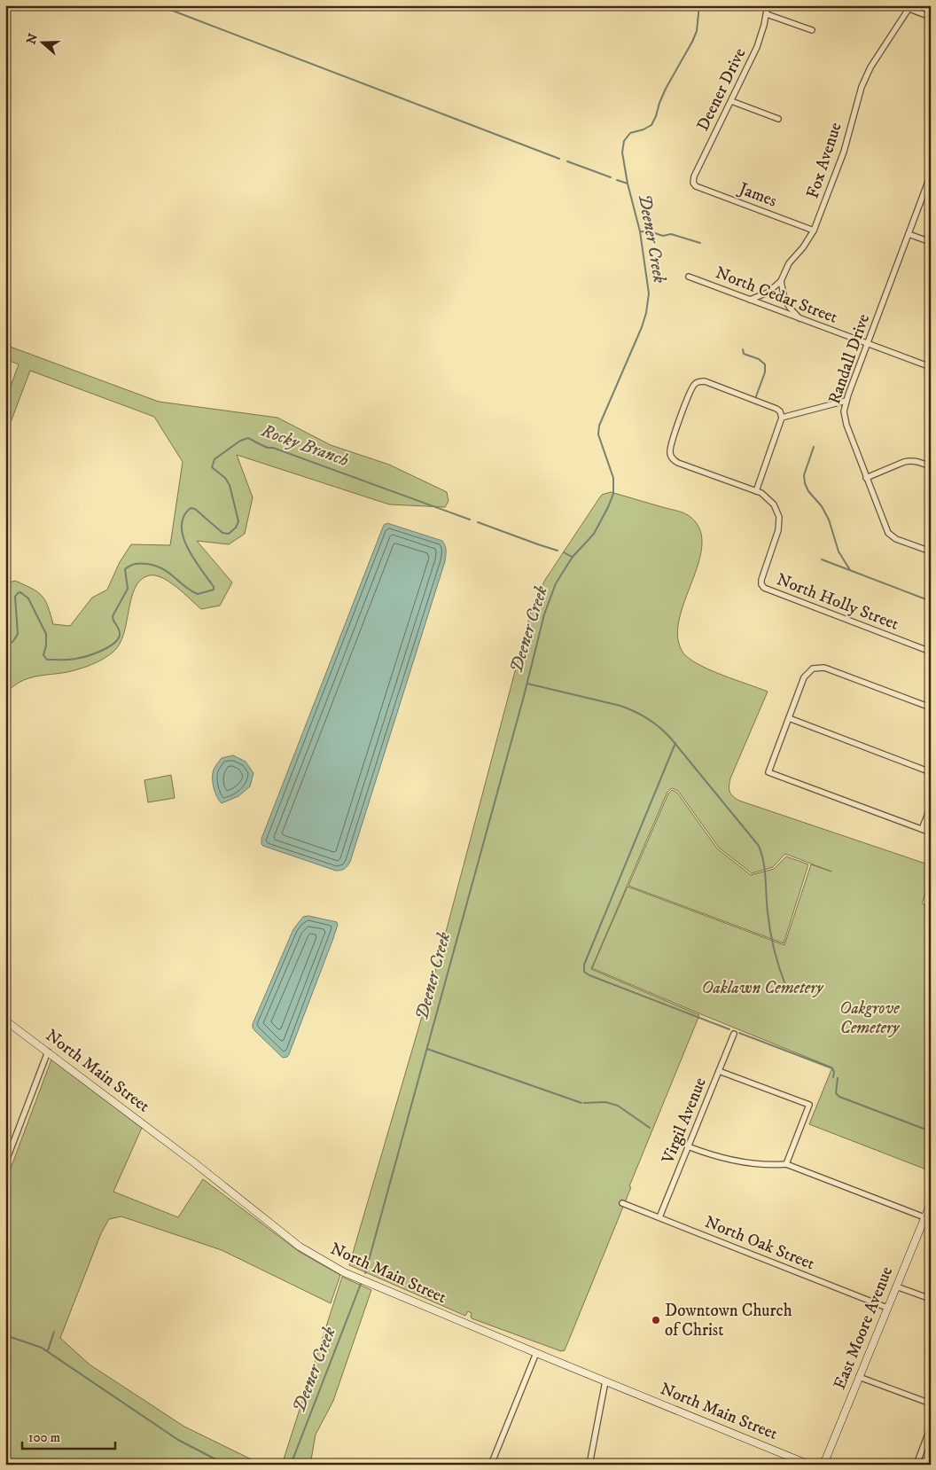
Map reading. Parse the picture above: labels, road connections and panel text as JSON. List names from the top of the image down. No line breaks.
{"streets":{"street":["Deener Drive","Fox Avenue","James","North Cedar Street","Randall Drive","North Holly Street","North Main Street","Virgil Avenue","North Oak Street","East Moore Avenue"]},"crossings":[["Deener Drive","James"],["Fox Avenue","James"],["North Cedar Street","Randall Drive"],["Virgil Avenue","North Oak Street"],["North Oak Street","East Moore Avenue"]],"water":["Deener Creek","Rocky Branch"],"parks":["Oaklawn Cemetery","Oakgrove Cemetery"],"places":["Downtown Church of Christ"],"scale_bar":"100 m","north":"left"}
